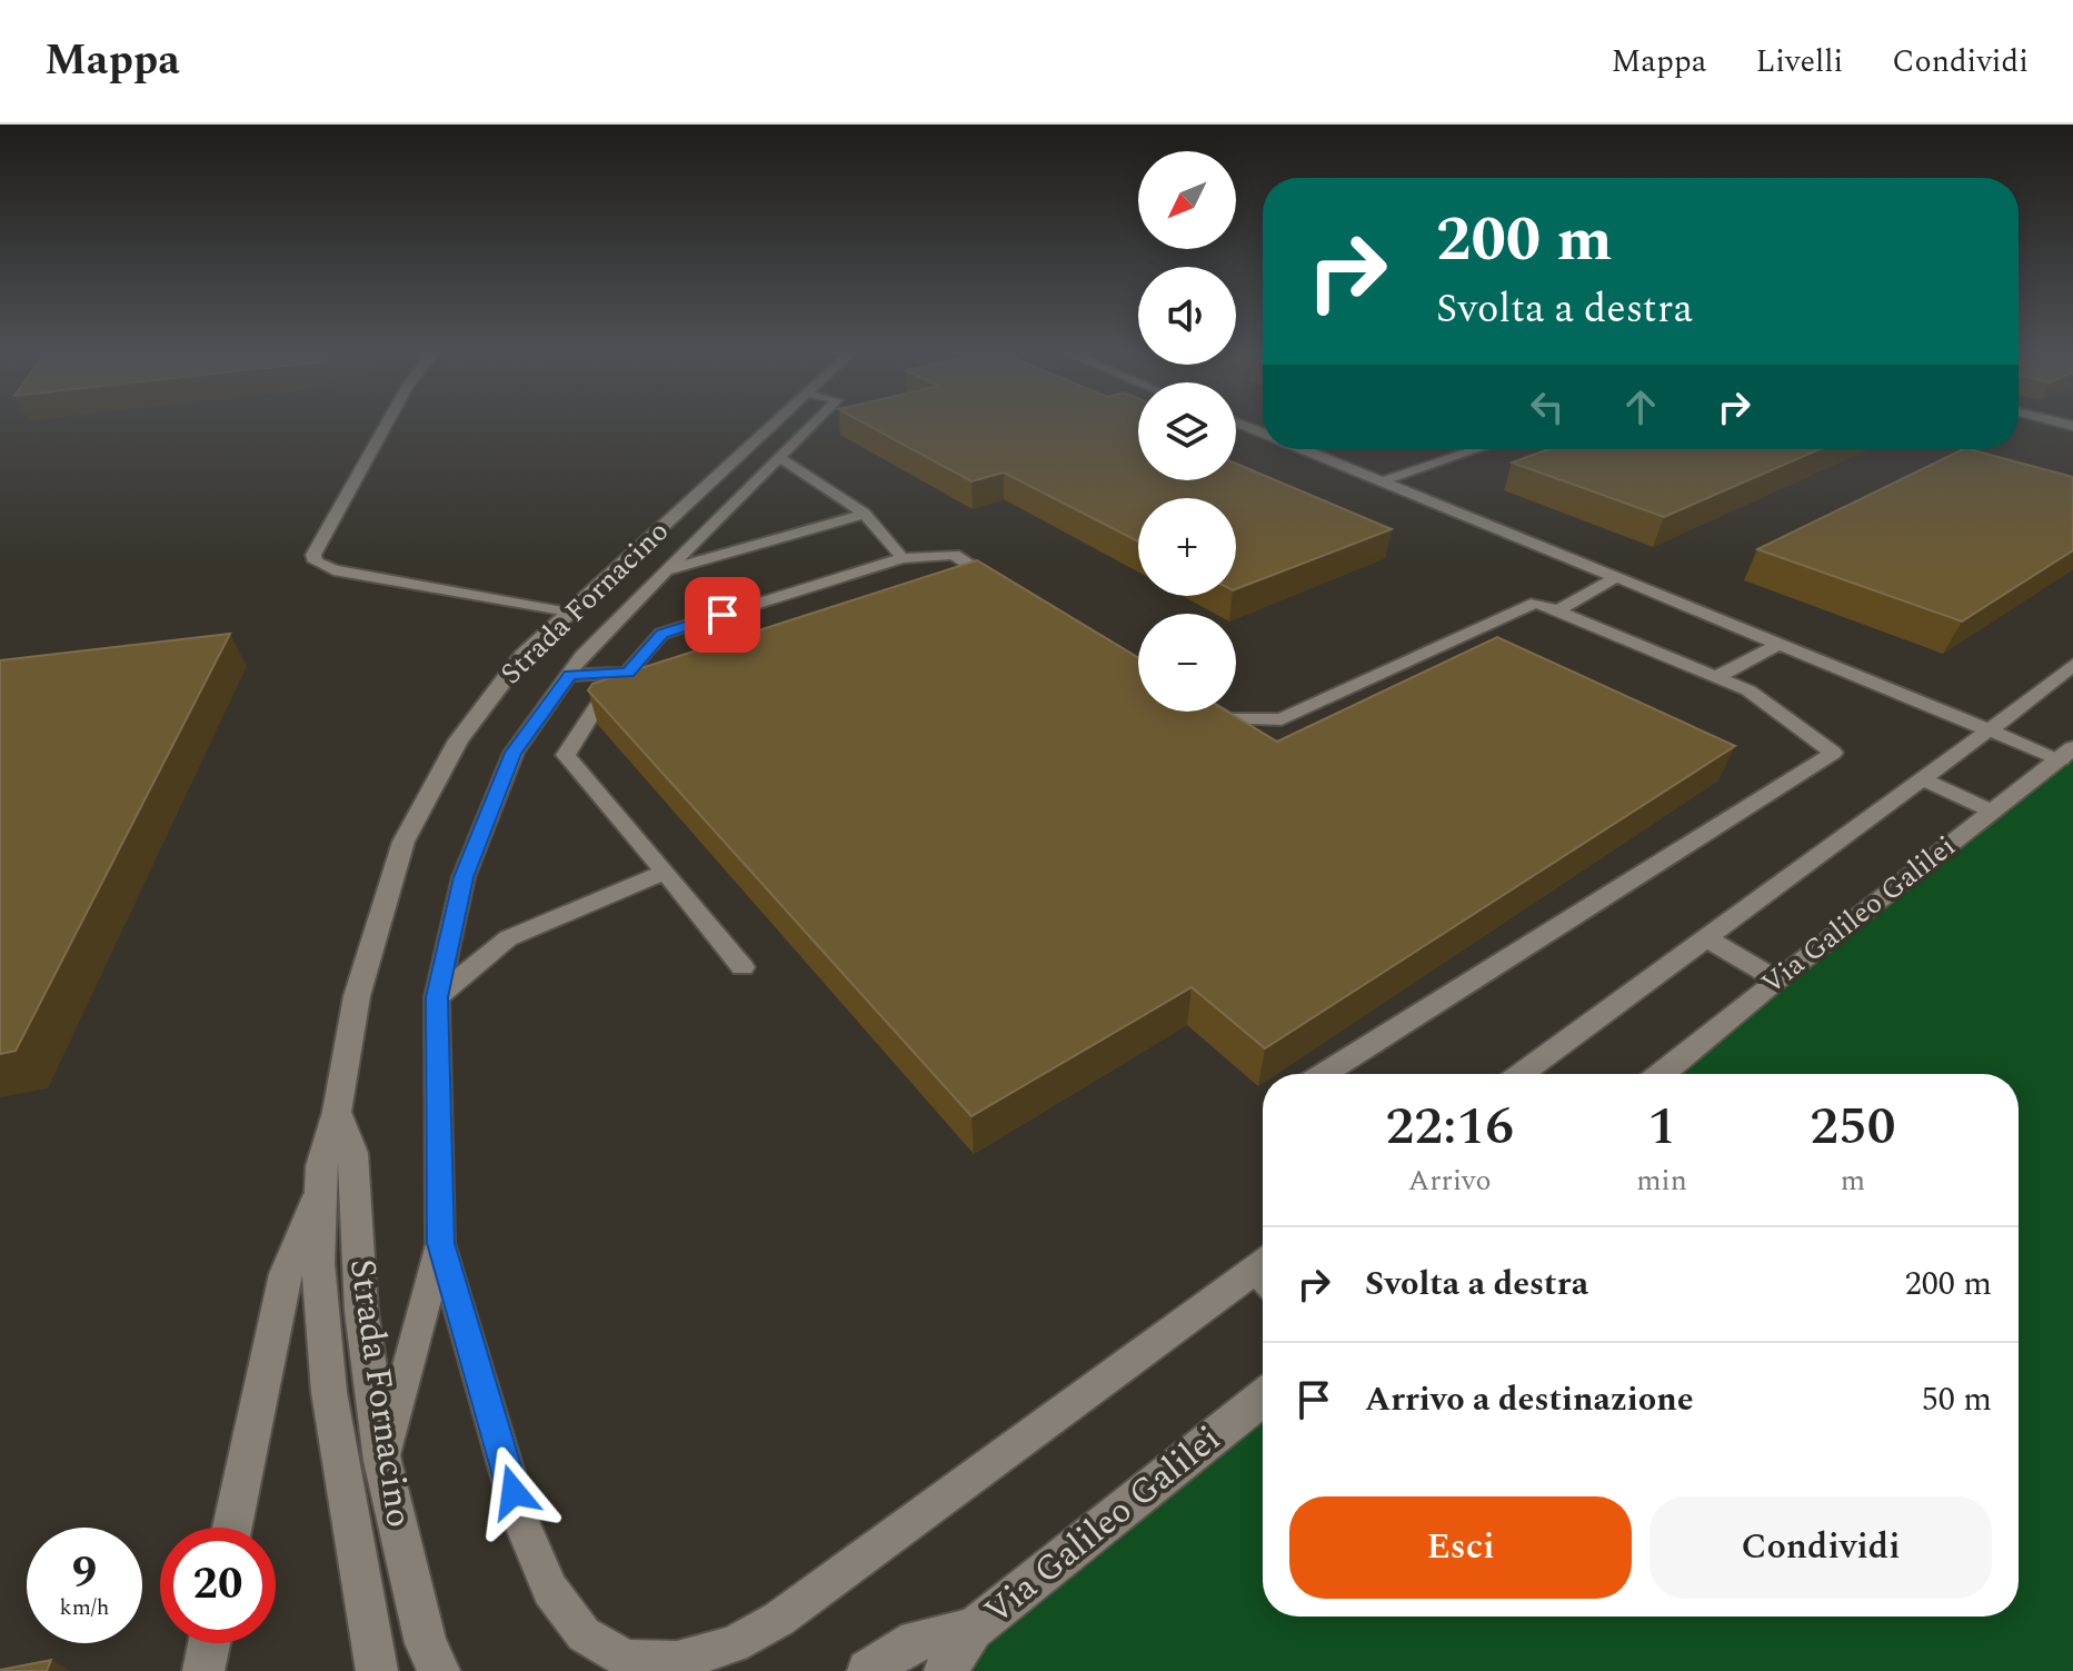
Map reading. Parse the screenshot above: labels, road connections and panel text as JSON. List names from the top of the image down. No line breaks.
{"streets":{"street":["Strada Fornacino","Via Galileo Galilei"]},"north":"bottom left","page":{"header":"Mappa","nav":["Mappa","Livelli","Condividi"],"map_buttons":["+","−"],"turn":["200 m","Svolta a destra"],"eta":["22:16","Arrivo","1","min","250","m"],"list":[{"name":"Svolta a destra","value":"200 m"},{"name":"Arrivo a destinazione","value":"50 m"}],"buttons":["Esci","Condividi"],"speed":"9 km/h","limit":"20"}}
